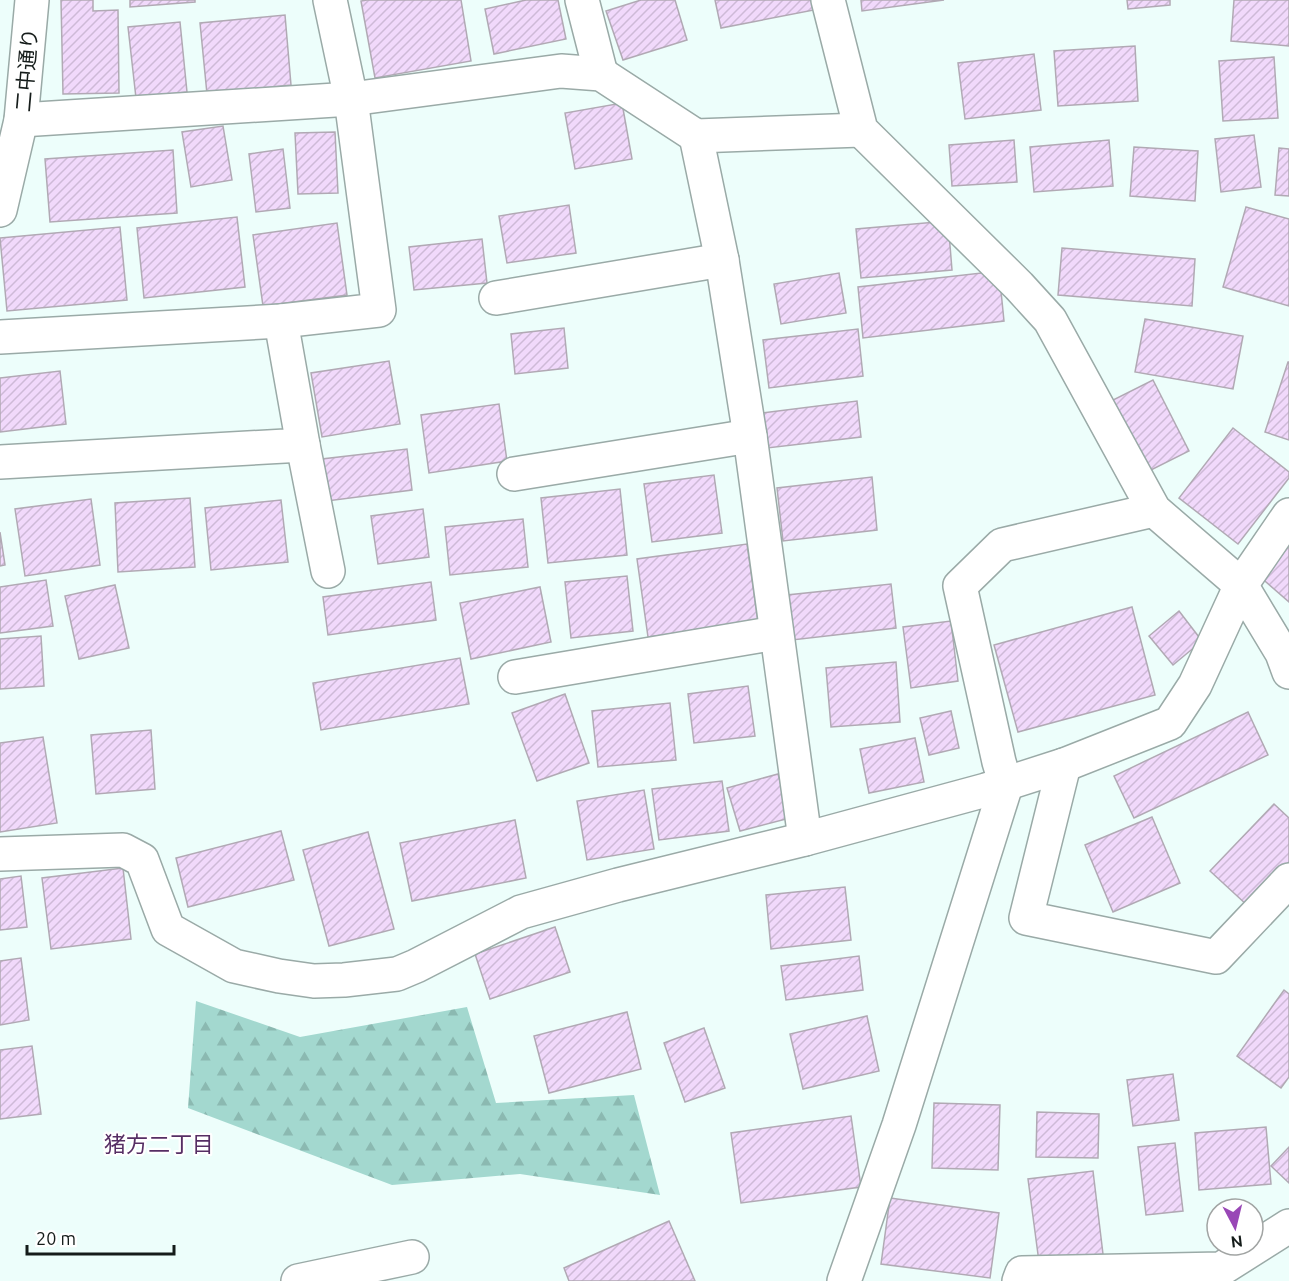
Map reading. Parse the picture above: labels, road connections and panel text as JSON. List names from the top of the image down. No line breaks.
{"streets":{"street":["二中通り"]},"districts":["猪方二丁目"],"scale_bar":"20 m","north":"bottom"}
